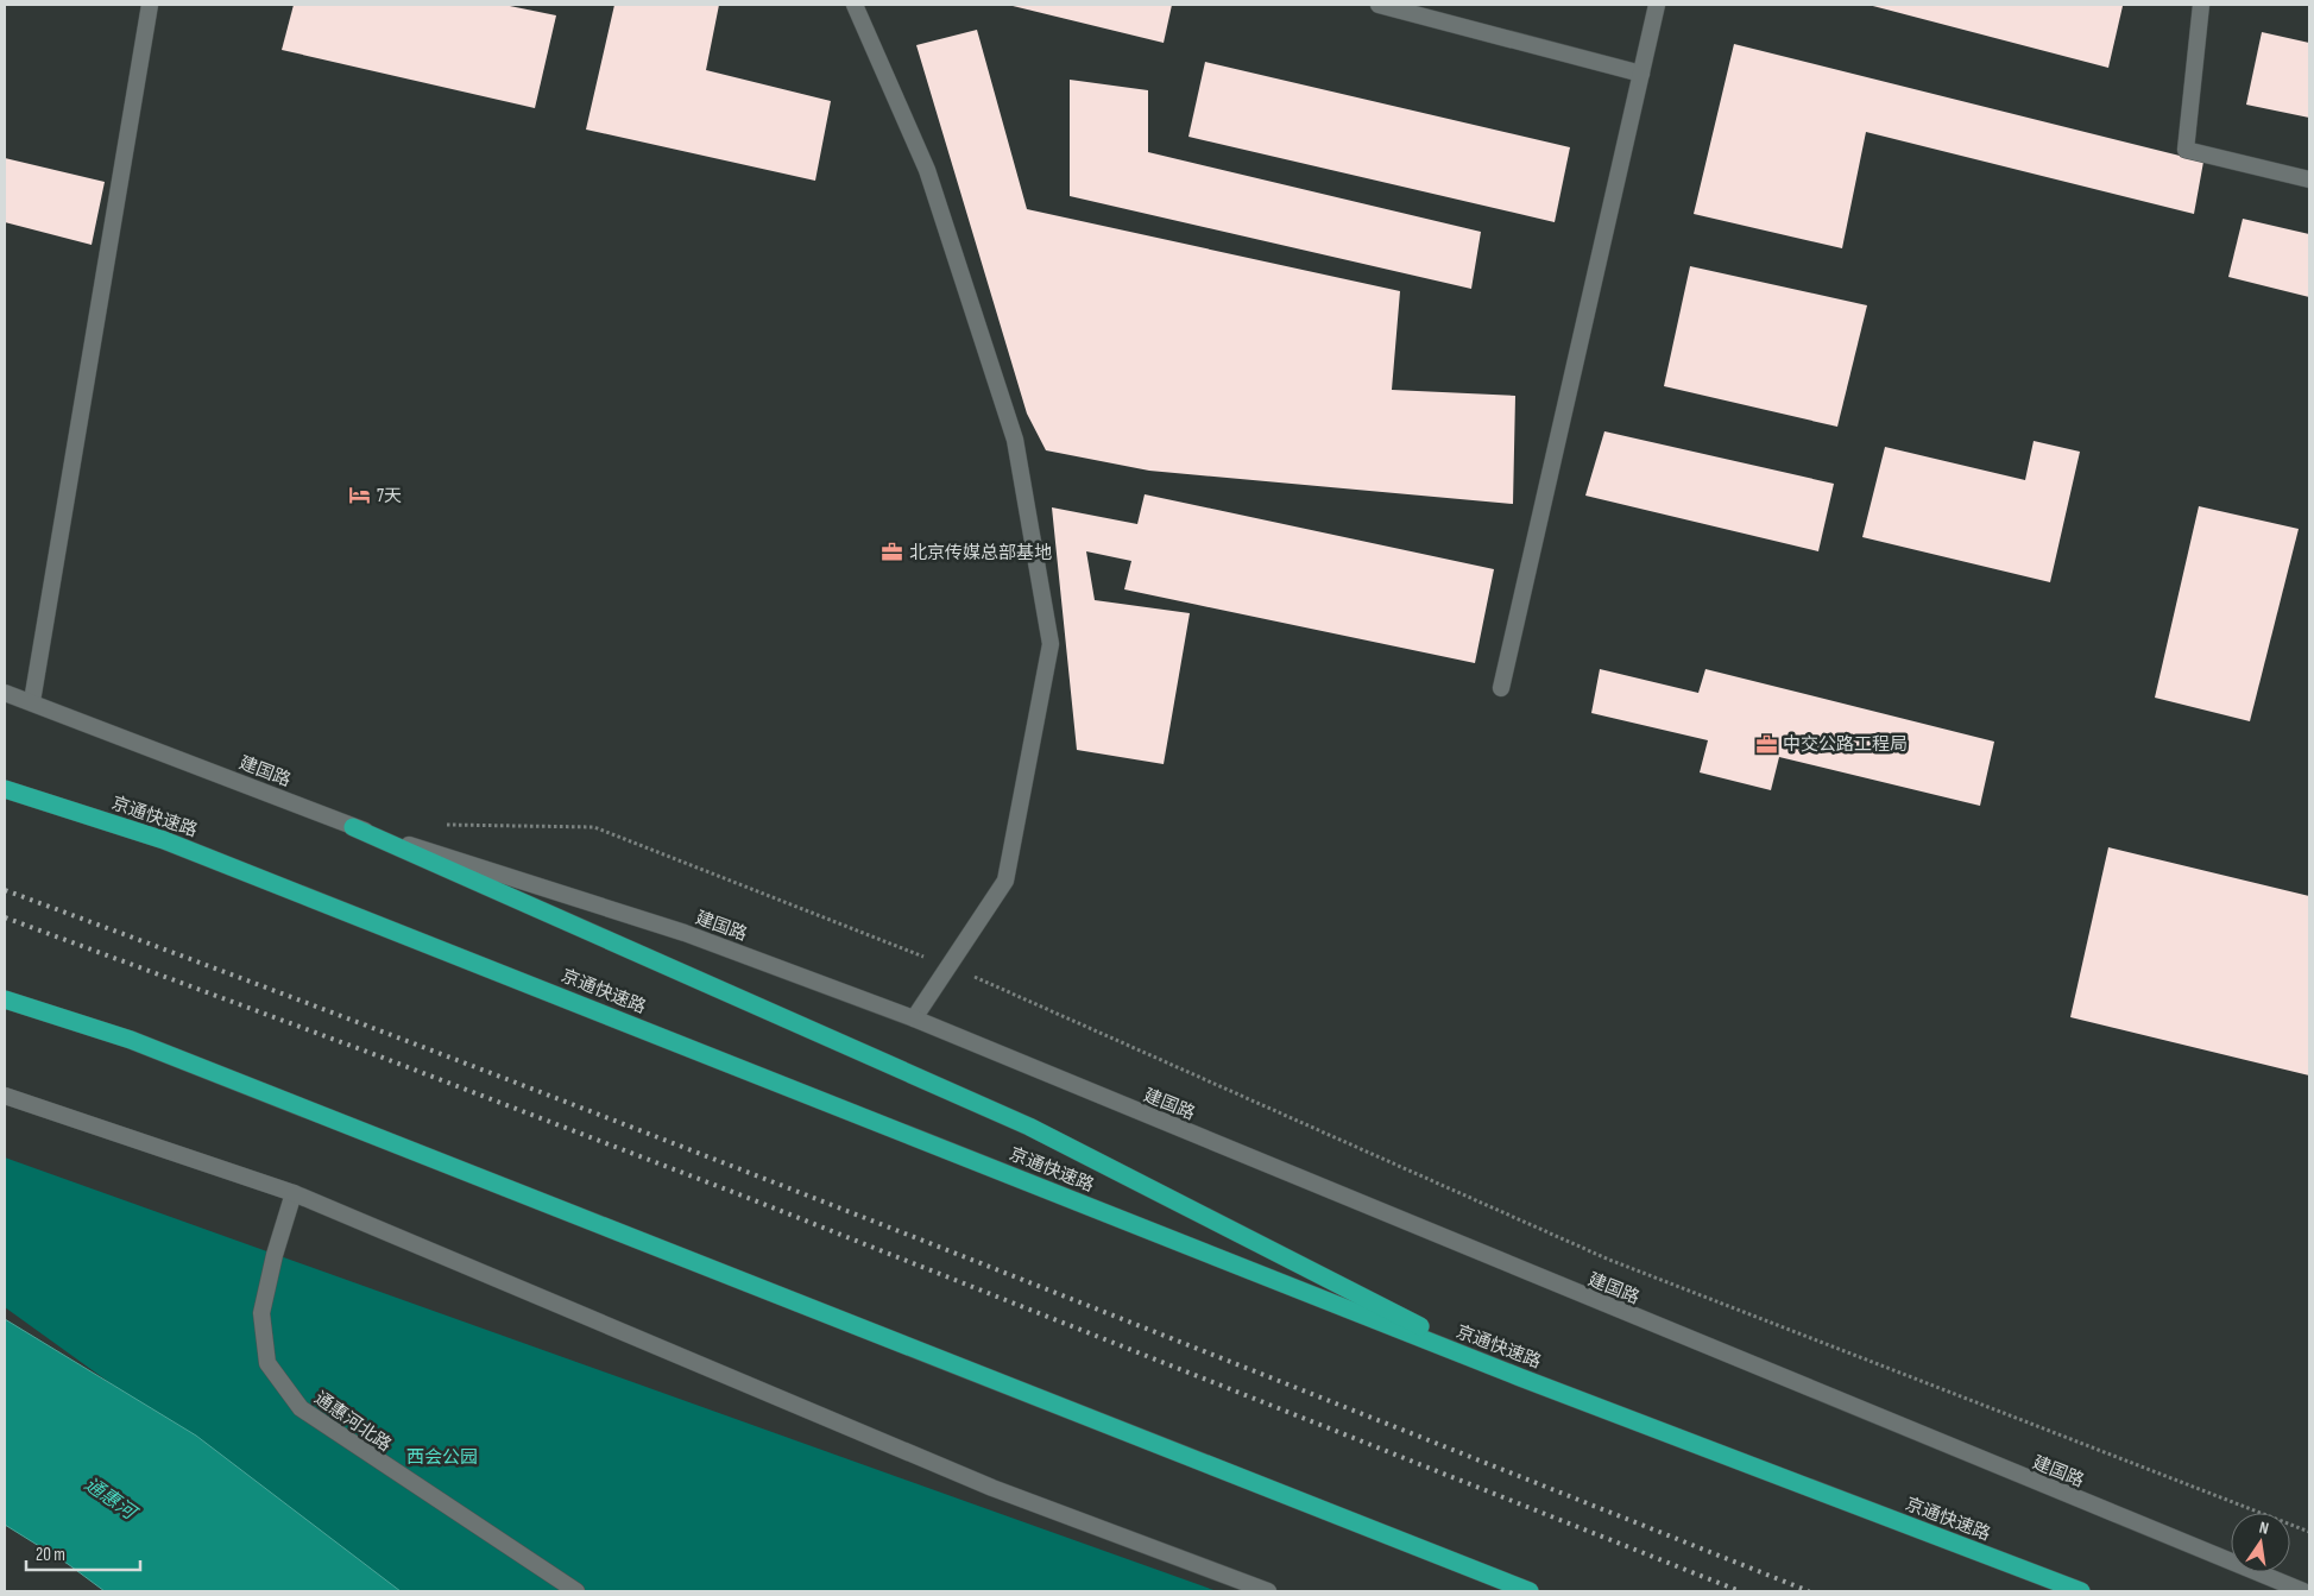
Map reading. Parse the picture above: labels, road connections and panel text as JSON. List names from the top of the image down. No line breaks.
{"streets":{"highway":["京通快速路"],"main road":["建国路","通惠河北路"]},"water":["通惠河"],"parks":["西会公园"],"places":{"hotel":["7天"],"office":["北京传媒总部基地","中交公路工程局"]},"scale_bar":"20 m","north":"top"}
